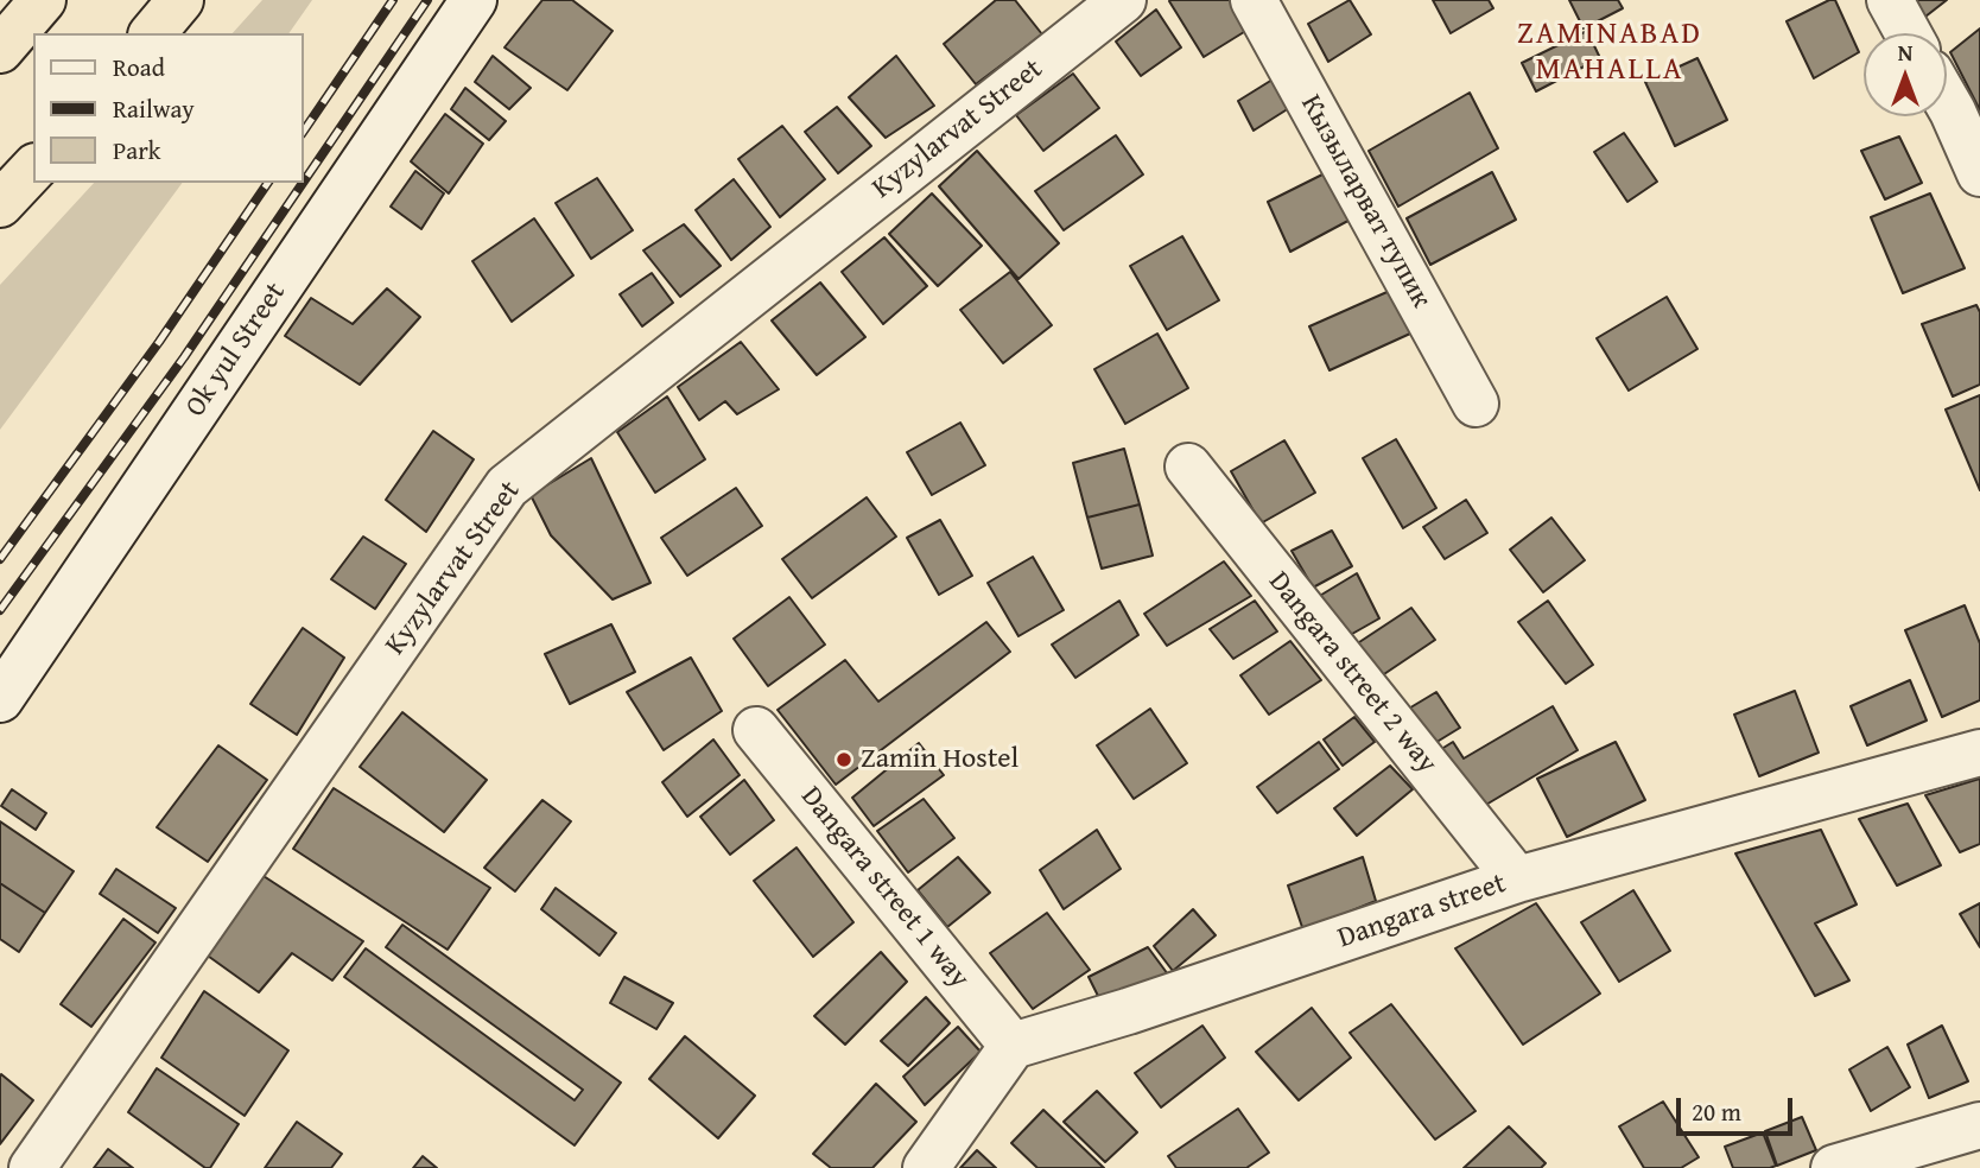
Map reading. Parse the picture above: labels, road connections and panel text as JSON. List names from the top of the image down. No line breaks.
{"streets":{"street":["Kyzylarvat Street","Кызыларват тупик","Ok yul Street","Dangara street 2 way","Dangara street 1 way","Dangara street"]},"crossings":[["Dangara street 2 way","Dangara street"],["Dangara street 1 way","Dangara street"]],"districts":["ZAMINABAD MAHALLA"],"places":["Zamin Hostel"],"legend":["Road","Railway","Park"],"scale_bar":"20 m","north":"top"}
